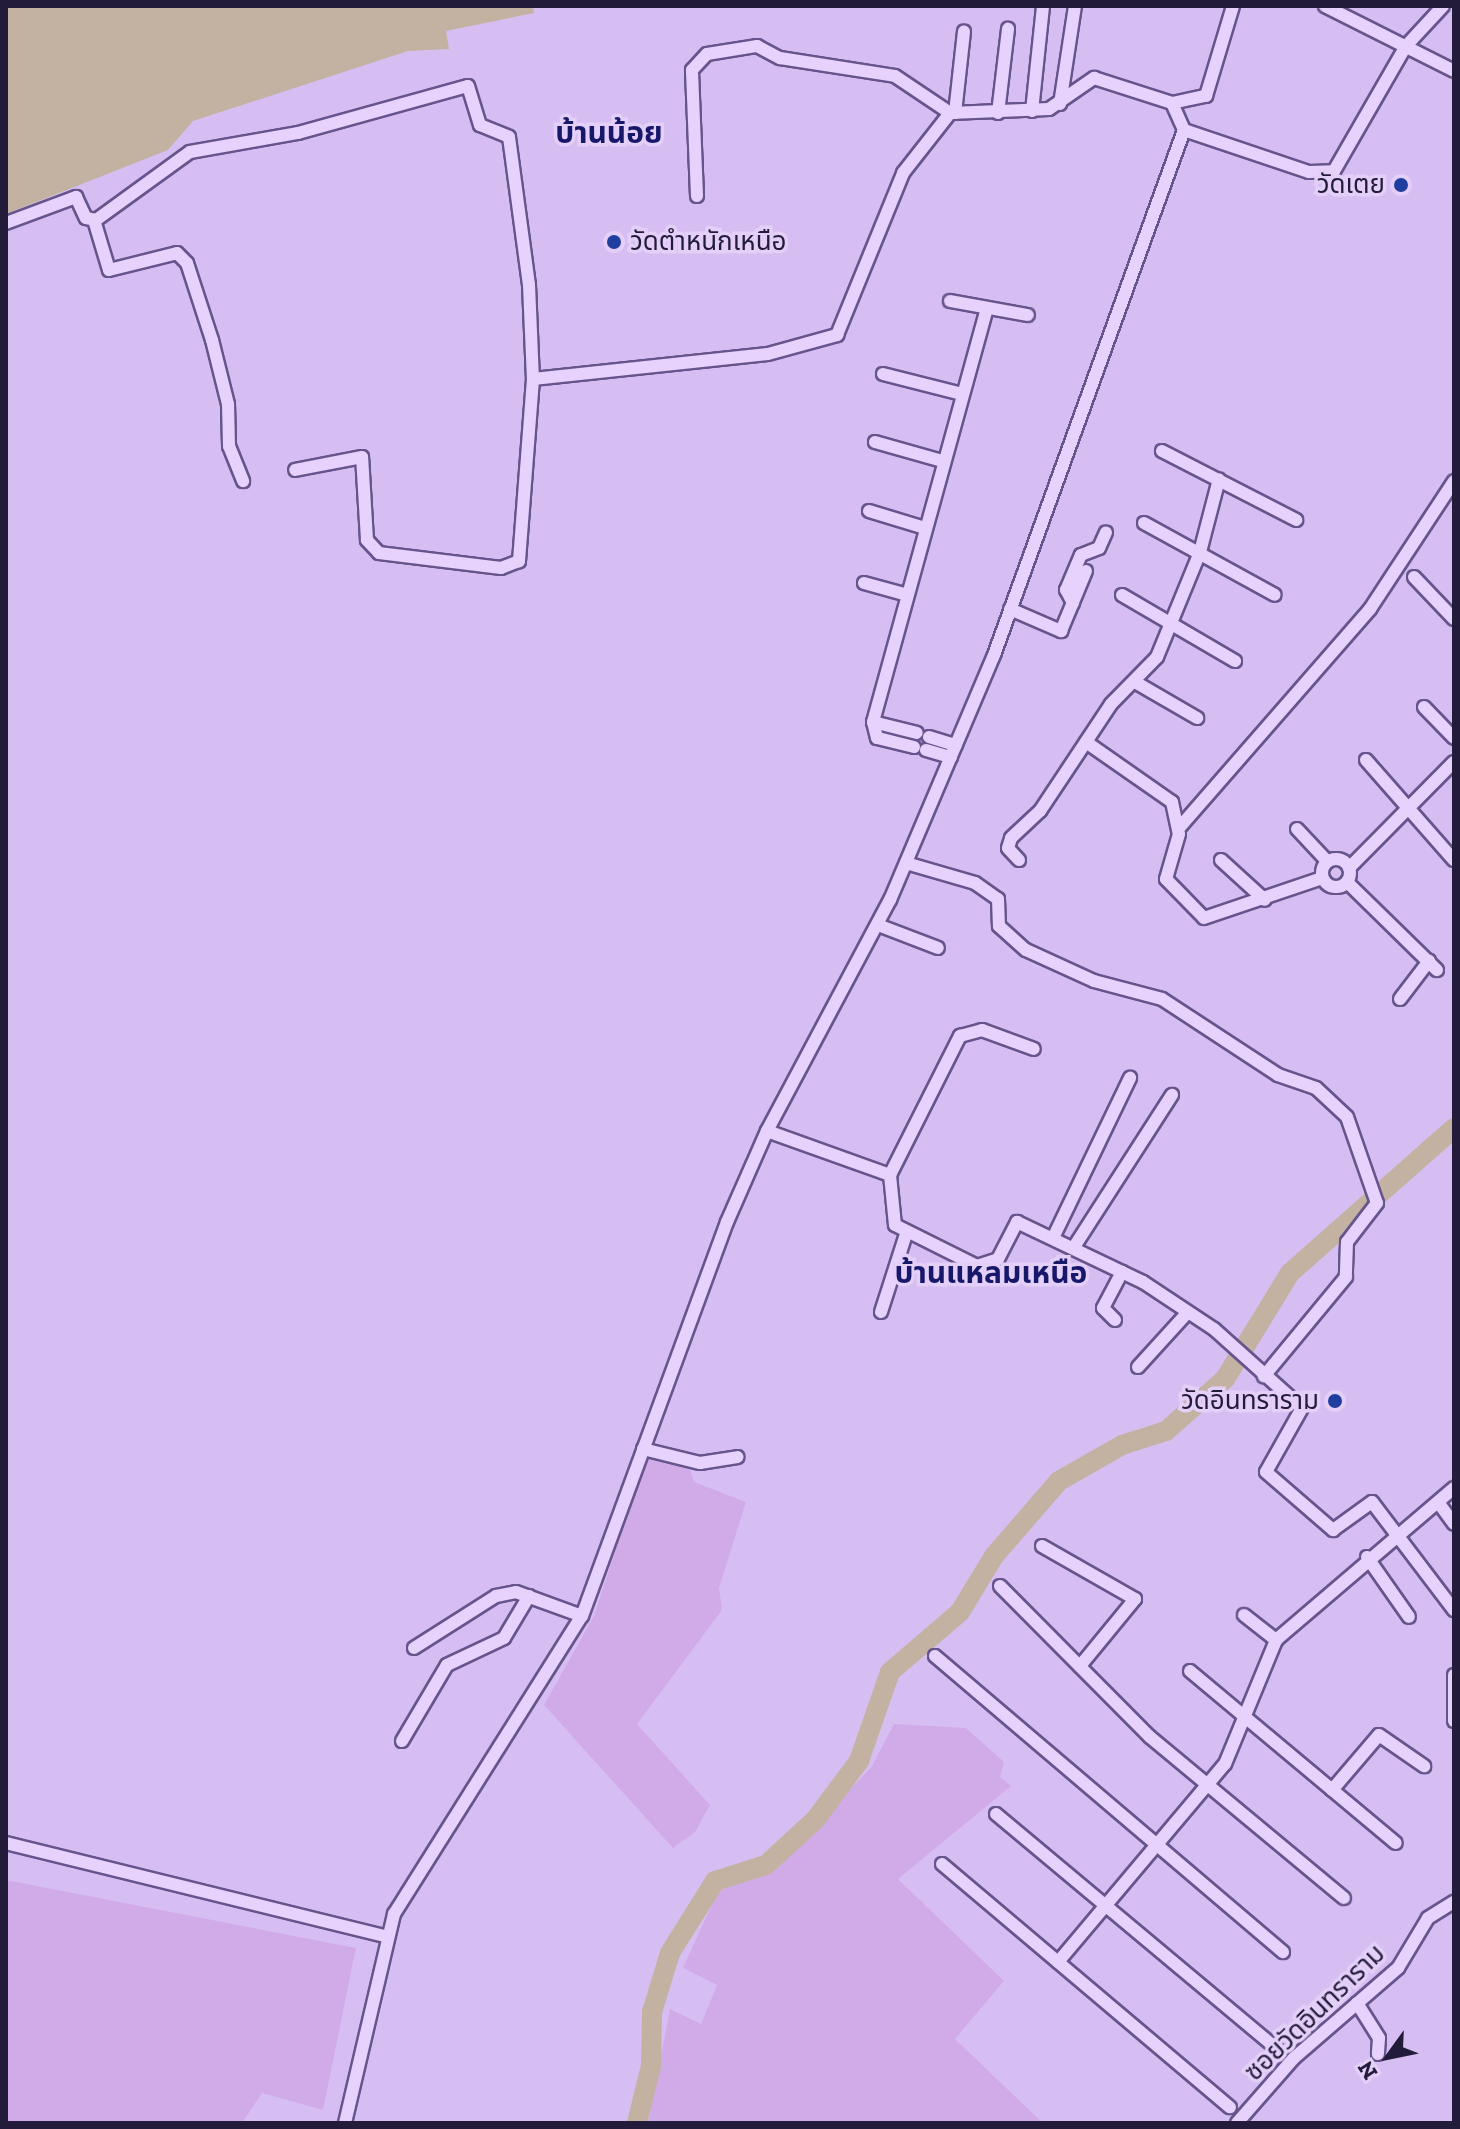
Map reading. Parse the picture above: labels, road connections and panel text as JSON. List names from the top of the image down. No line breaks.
{"streets":{"street":["ซอยวัดอินทราราม"]},"districts":["บ้านน้อย","บ้านแหลมเหนือ"],"places":["วัดเตย","วัดตำหนักเหนือ","วัดอินทราราม"],"north":"bottom left"}
